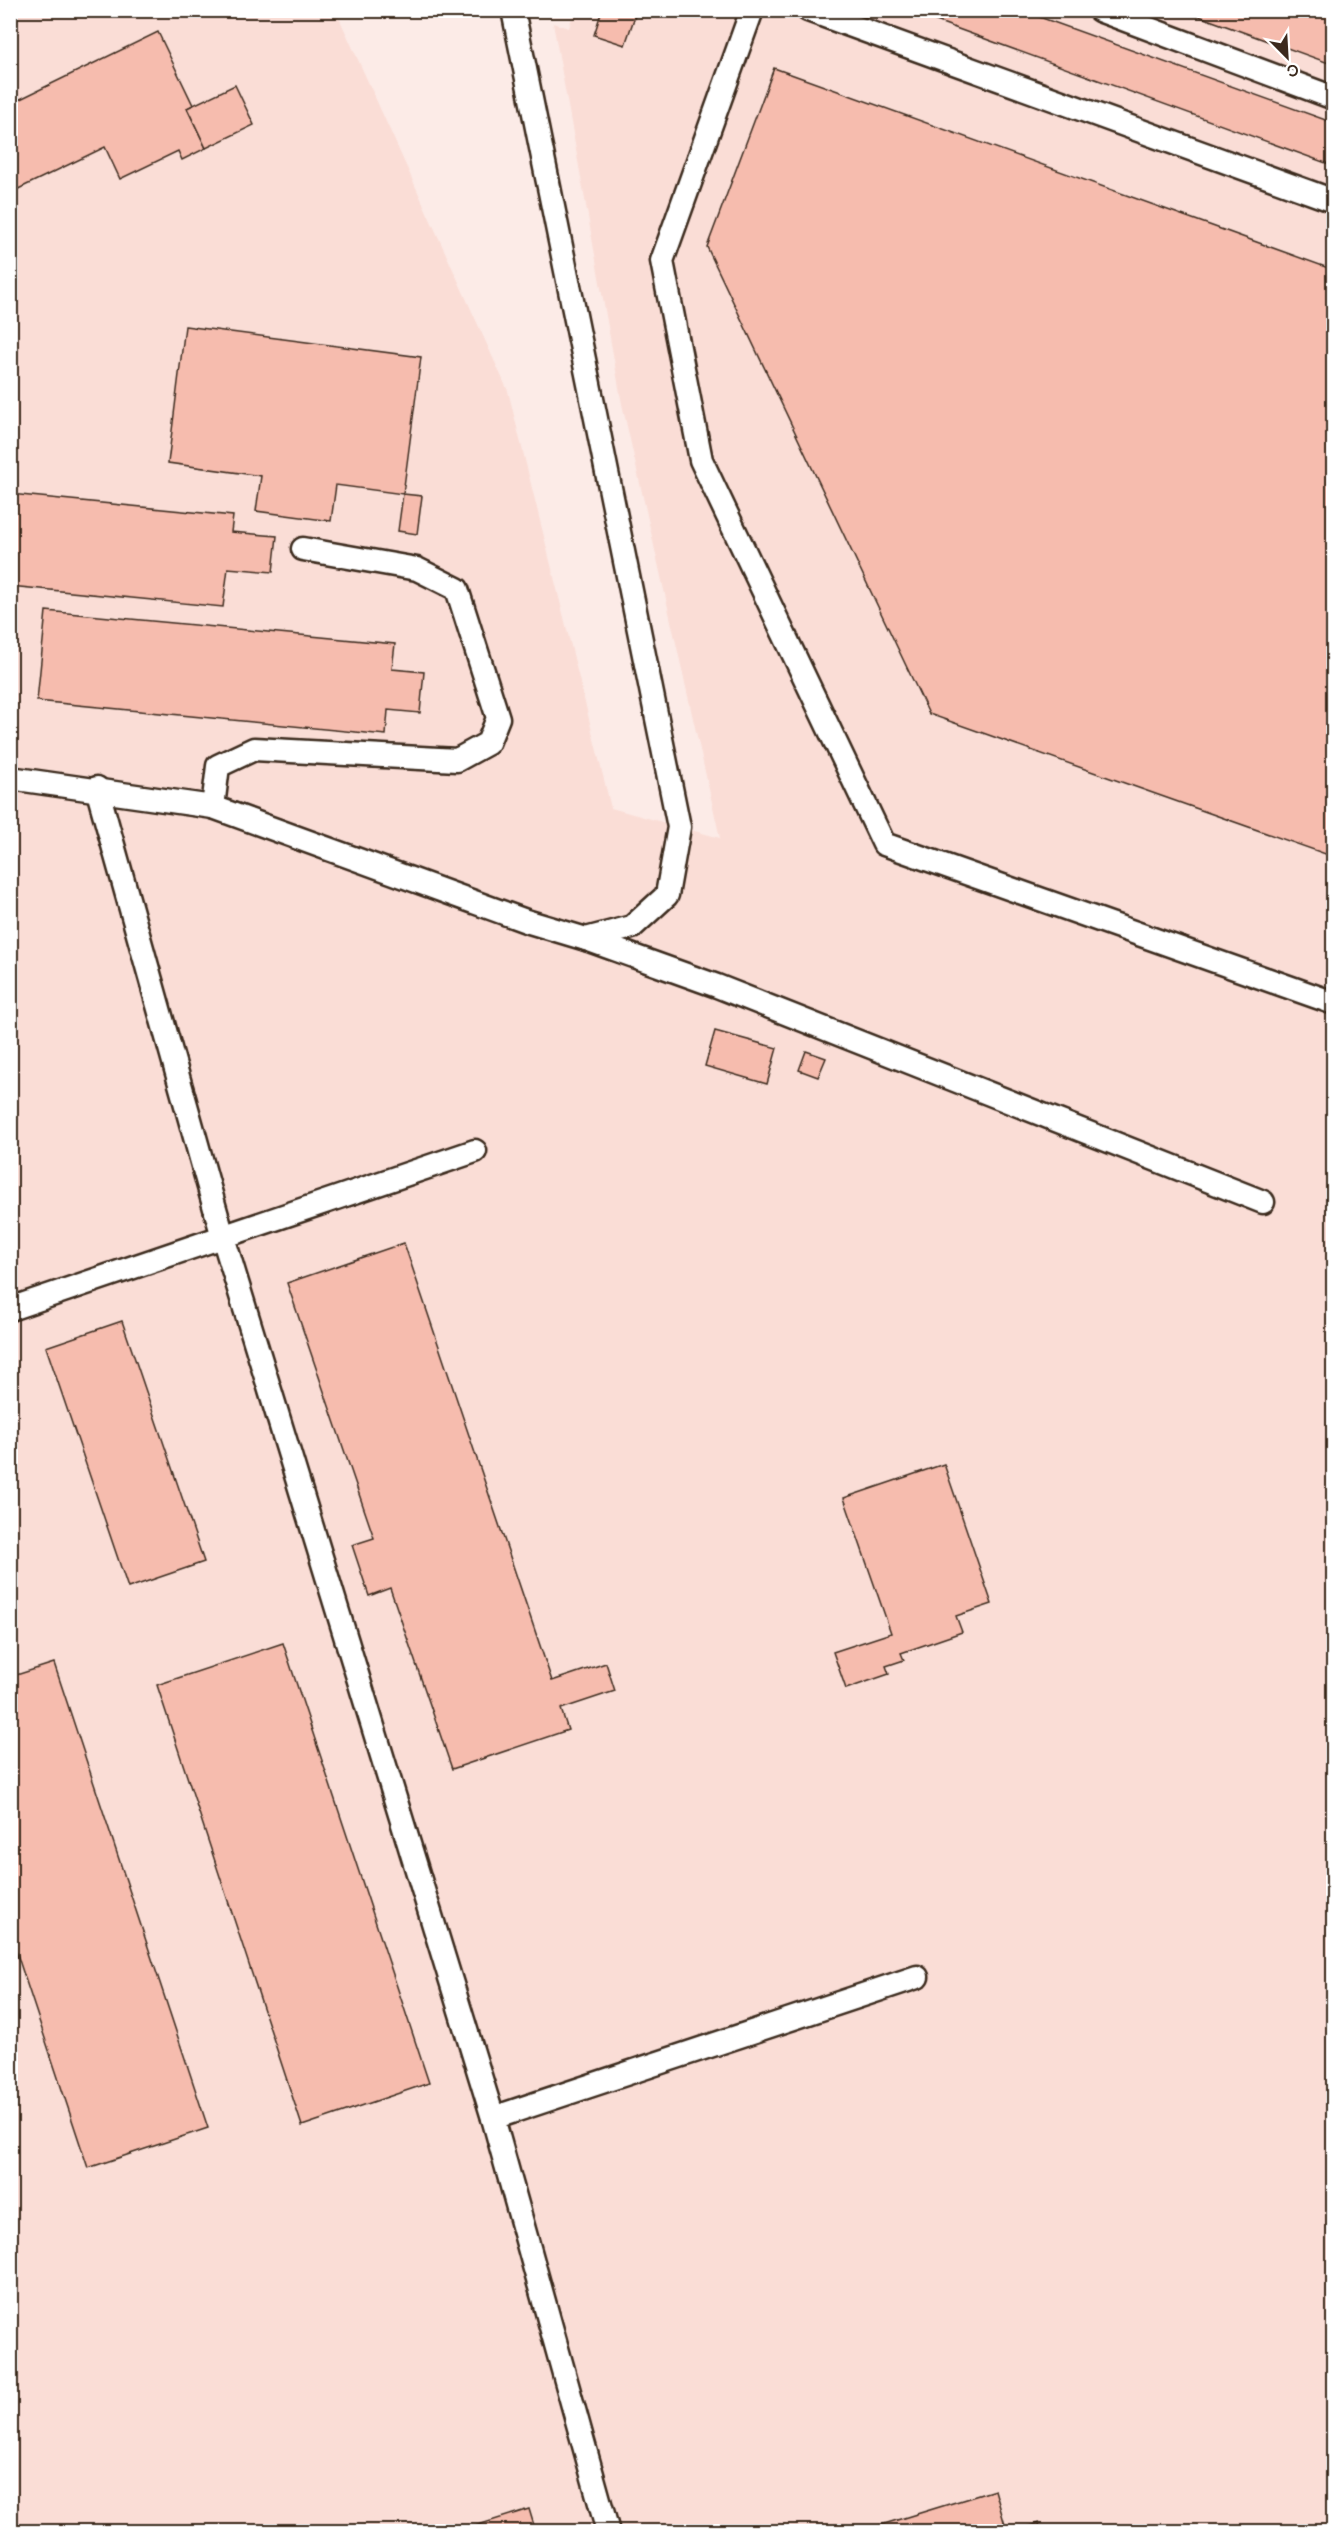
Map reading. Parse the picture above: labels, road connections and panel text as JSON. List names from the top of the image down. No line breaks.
{"north":"bottom right"}
